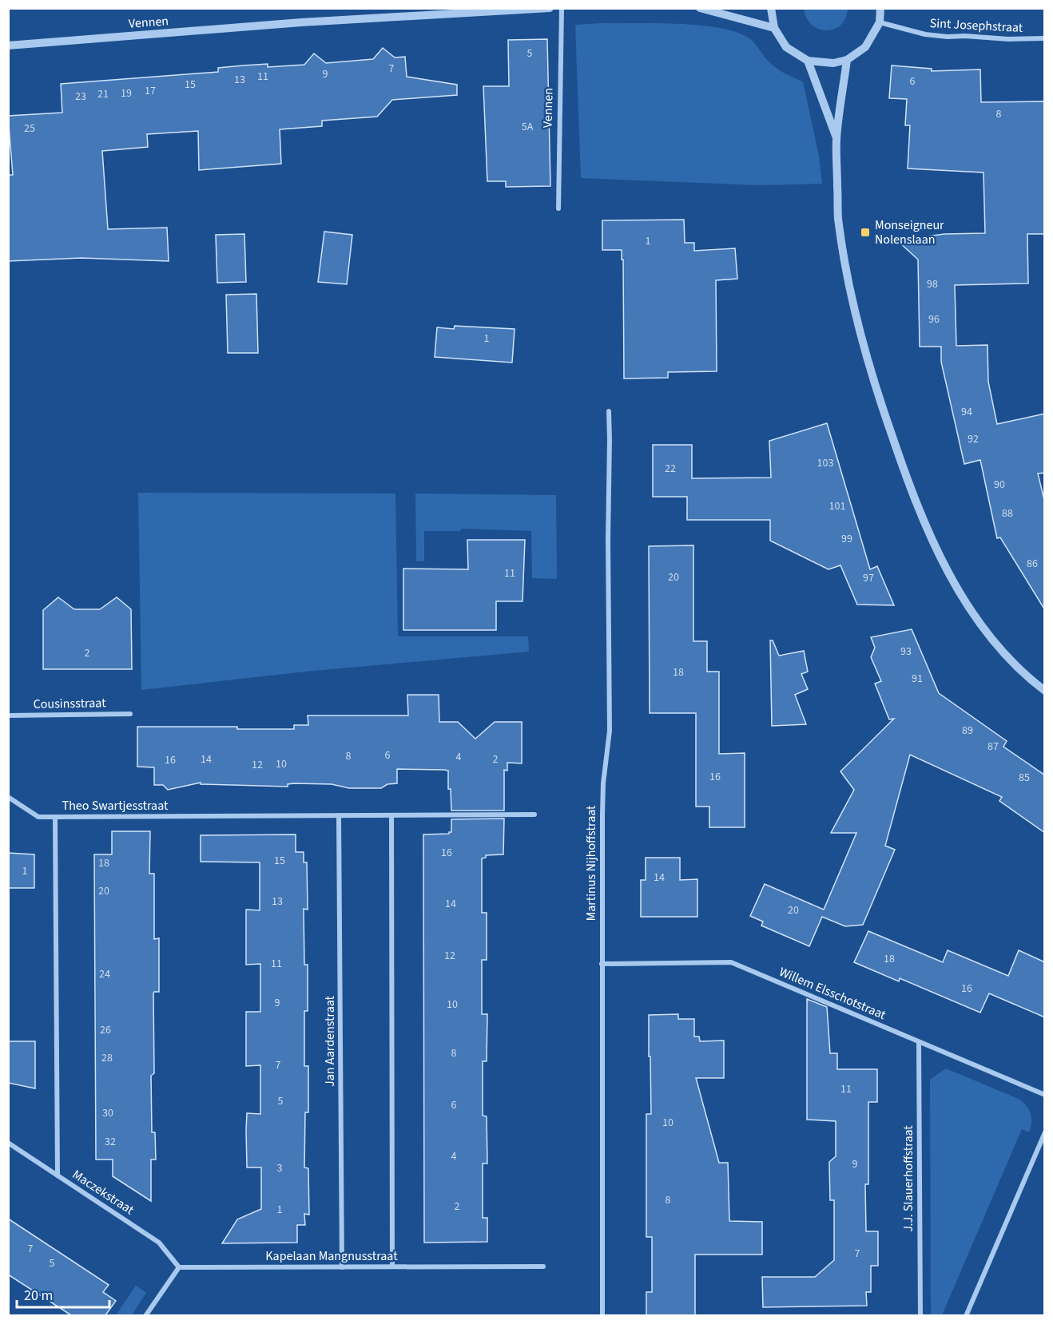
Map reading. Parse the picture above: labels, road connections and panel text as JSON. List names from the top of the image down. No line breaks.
{"streets":{"street":["Vennen","Sint Josephstraat","Cousinsstraat","Theo Swartjesstraat","Martinus Nijhoffstraat","Willem Elsschotstraat","Jan Aardenstraat","J.J. Slauerhoffstraat","Maczekstraat","Kapelaan Mangnusstraat"]},"crossings":[["Theo Swartjesstraat","Jan Aardenstraat"],["Theo Swartjesstraat","Maczekstraat"],["Martinus Nijhoffstraat","Willem Elsschotstraat"],["Willem Elsschotstraat","J.J. Slauerhoffstraat"],["Jan Aardenstraat","Kapelaan Mangnusstraat"],["Maczekstraat","Kapelaan Mangnusstraat"]],"places":{"transit":["Monseigneur Nolenslaan"]},"house_numbers":["5","7","9","11","13","6","15","17","19","21","23","8","5A","25","1","98","96","1","94","92","103","22","90","101","88","99","86","11","20","97","93","2","18","91","89","87","6","8","4","14","2","16","10","12","16","85","16","15","18","1","14","20","13","14","20","12","18","11","24","16","9","10","26","8","28","7","11","5","6","30","10","32","4","9","3","8","2","1","7","7","5"],"scale_bar":"20 m"}
